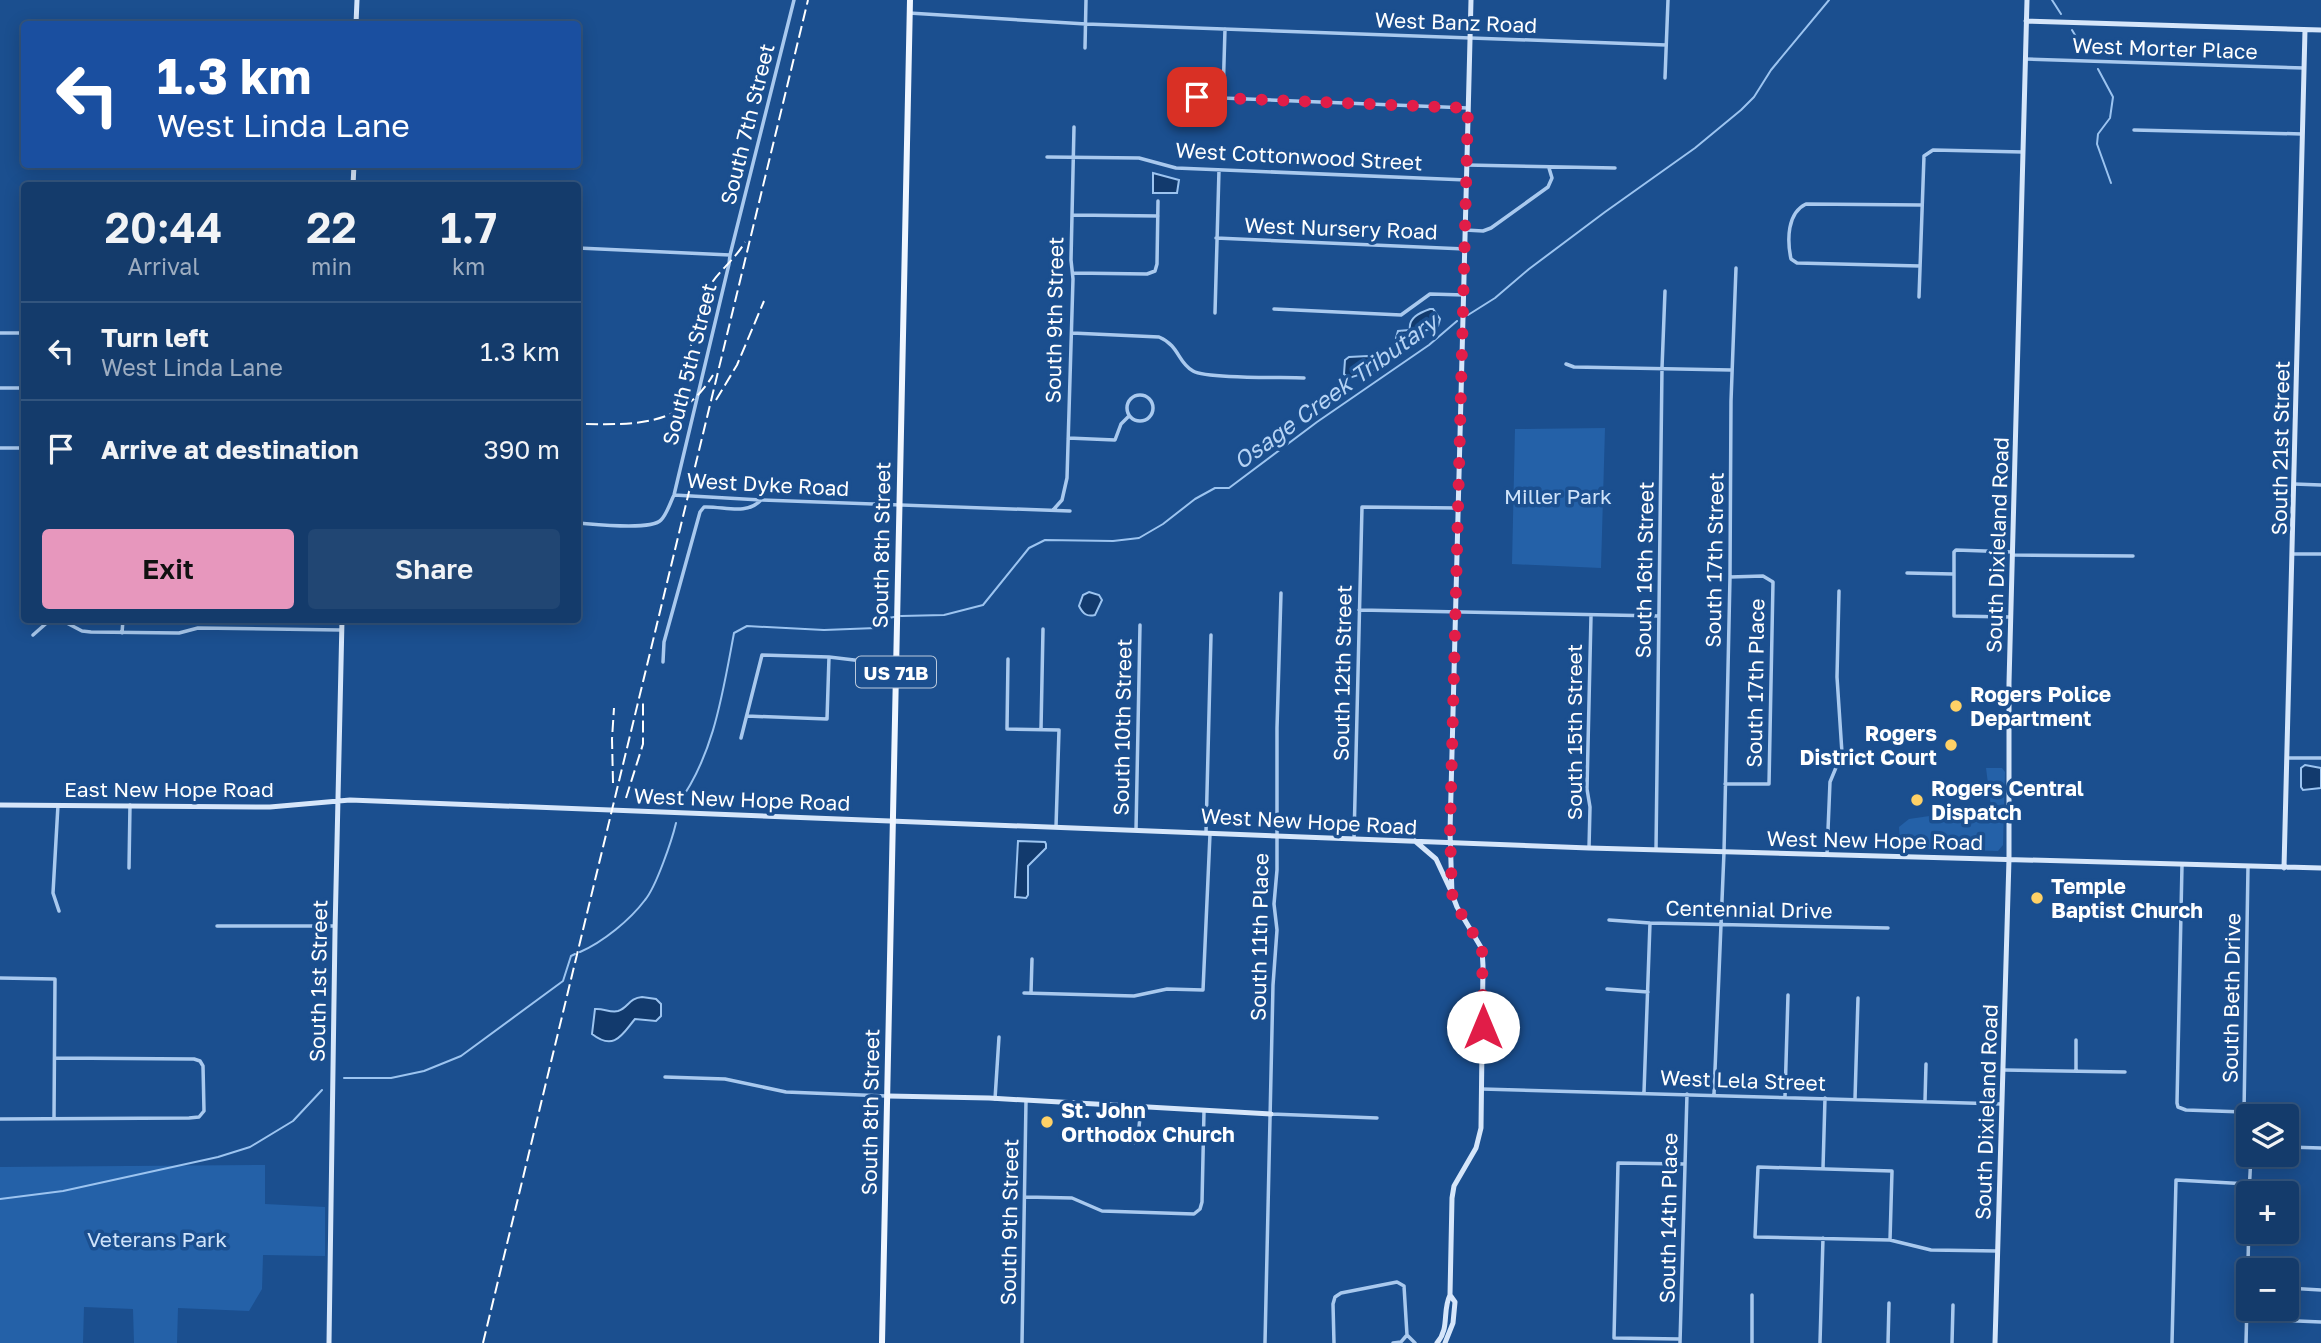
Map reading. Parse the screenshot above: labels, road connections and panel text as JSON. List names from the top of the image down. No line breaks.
{"streets":{"main road":["South 8th Street","US 71B"],"street":["West Banz Road","West Morter Place","South 7th Street","West Cottonwood Street","West Nursery Road","South 9th Street","South 5th Street","South 21st Street","West Dyke Road","South Dixieland Road","South 17th Street","South 16th Street","South 12th Street","South 17th Place","South 10th Street","South 15th Street","East New Hope Road","West New Hope Road","Centennial Drive","South 11th Place","South 1st Street","South Beth Drive","West Lela Street","South 14th Place"]},"crossings":[["West Banz Road","South 8th Street"],["West Morter Place","South 21st Street"],["West Morter Place","South Dixieland Road"],["South 7th Street","South 5th Street"],["West Cottonwood Street","South 9th Street"],["South 9th Street","West Dyke Road"],["South 5th Street","West Dyke Road"],["South 21st Street","West New Hope Road"],["West Dyke Road","South 8th Street"],["South 8th Street","West New Hope Road"],["South Dixieland Road","West New Hope Road"],["South Dixieland Road","West Lela Street"],["South 17th Street","South 17th Place"],["South 17th Street","West New Hope Road"],["South 16th Street","West New Hope Road"],["South 12th Street","West New Hope Road"],["South 10th Street","West New Hope Road"],["South 15th Street","West New Hope Road"],["East New Hope Road","West New Hope Road"],["East New Hope Road","South 1st Street"],["West New Hope Road","South 11th Place"],["West New Hope Road","South 1st Street"],["West New Hope Road","South Beth Drive"],["West Lela Street","South 14th Place"]],"water":["Osage Creek Tributary"],"parks":["Miller Park","Veterans Park"],"places":["Rogers Police Department","Rogers District Court","Rogers Central Dispatch","Temple Baptist Church","St. John Orthodox Church"],"page":{"turn":["1.3 km","West Linda Lane"],"eta":["20:44","Arrival","22","min","1.7","km"],"list":[{"name":"Turn left","note":"West Linda Lane","value":"1.3 km"},{"name":"Arrive at destination","value":"390 m"}],"buttons":["Exit","Share"],"map_buttons":["+","−"]}}
